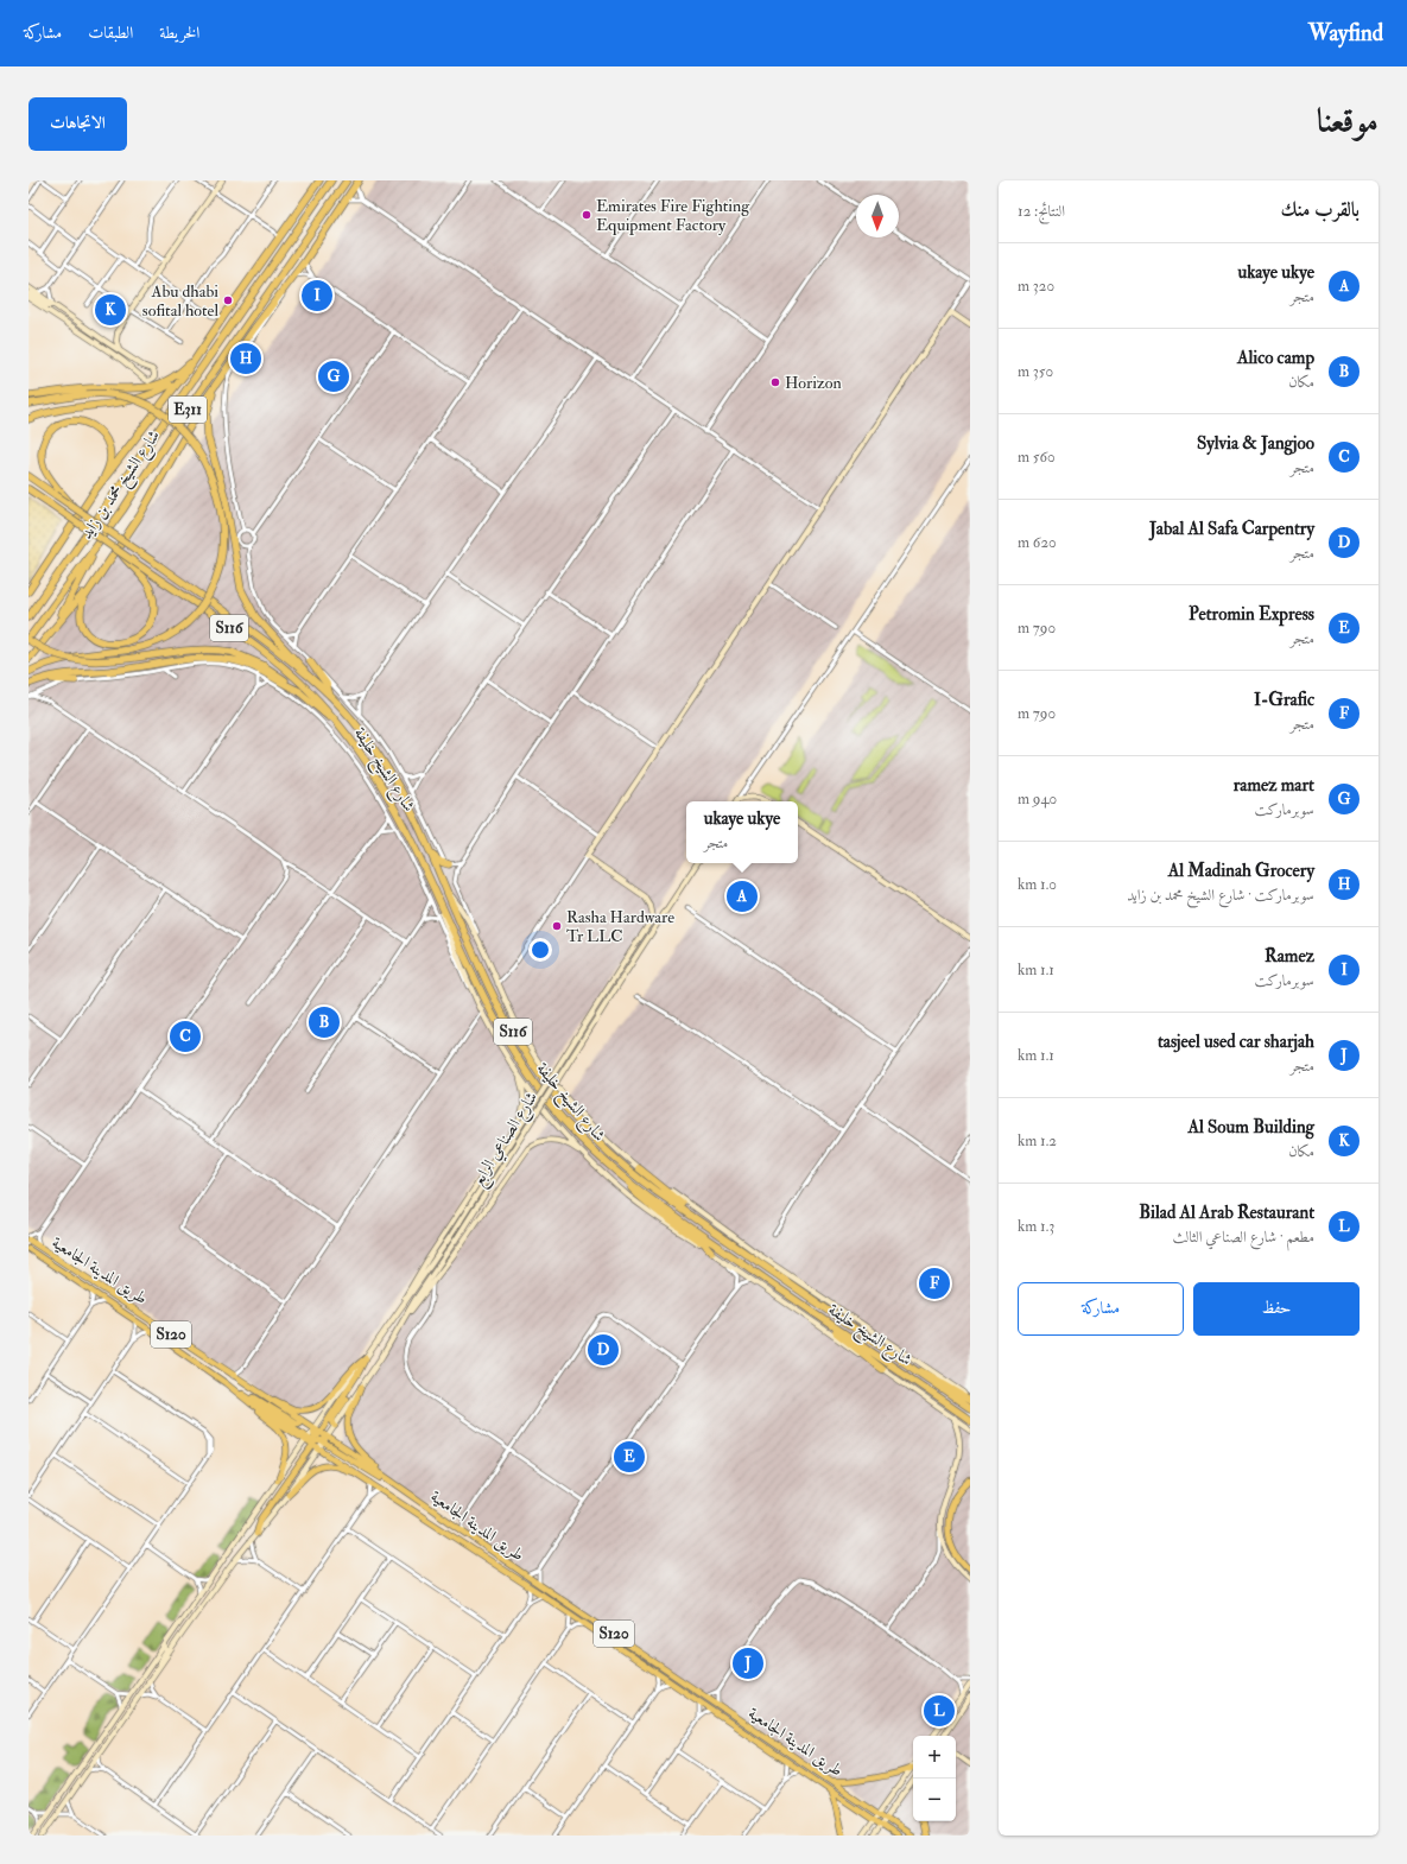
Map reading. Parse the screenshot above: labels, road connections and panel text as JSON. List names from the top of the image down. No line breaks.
{"streets":{"highway":["E311","شارع الشيخ محمد بن زايد","S116","شارع الشيخ خليفة"],"main road":["شارع الصناعي الرابع","طريق المدينة الجامعية","S120"]},"crossings":[["S116","شارع الشيخ خليفة"],["شارع الصناعي الرابع","طريق المدينة الجامعية"]],"places":["Emirates Fire Fighting Equipment Factory","Abu dhabi sofital hotel","Horizon","Rasha Hardware Tr LLC"],"north":"bottom","page":{"header":"Wayfind","nav":["الخريطة","الطبقات","مشاركة"],"title":"موقعنا","buttons":["الاتجاهات",["حفظ","مشاركة"]],"heading":["بالقرب منك","النتائج: 12"],"list":[{"mark":"A","name":"ukaye ukye","note":"متجر","value":"320 m"},{"mark":"B","name":"Alico camp","note":"مكان","value":"350 m"},{"mark":"C","name":"Sylvia & Jangjoo","note":"متجر","value":"560 m"},{"mark":"D","name":"Jabal Al Safa Carpentry","note":"متجر","value":"620 m"},{"mark":"E","name":"Petromin Express","note":"متجر","value":"790 m"},{"mark":"F","name":"I-Grafic","note":"متجر","value":"790 m"},{"mark":"G","name":"ramez mart","note":"سوبرماركت","value":"940 m"},{"mark":"H","name":"Al Madinah Grocery","note":"سوبرماركت · شارع الشيخ محمد بن زايد","value":"1.0 km"},{"mark":"I","name":"Ramez","note":"سوبرماركت","value":"1.1 km"},{"mark":"J","name":"tasjeel used car sharjah","note":"متجر","value":"1.1 km"},{"mark":"K","name":"Al Soum Building","note":"مكان","value":"1.2 km"},{"mark":"L","name":"Bilad Al Arab Restaurant","note":"مطعم · شارع الصناعي الثالث","value":"1.3 km"}],"pins":["I","K","H","G","A","B","C","F","D","E","J","L"],"popup":["ukaye ukye","متجر"],"map_buttons":["+","−"]}}
